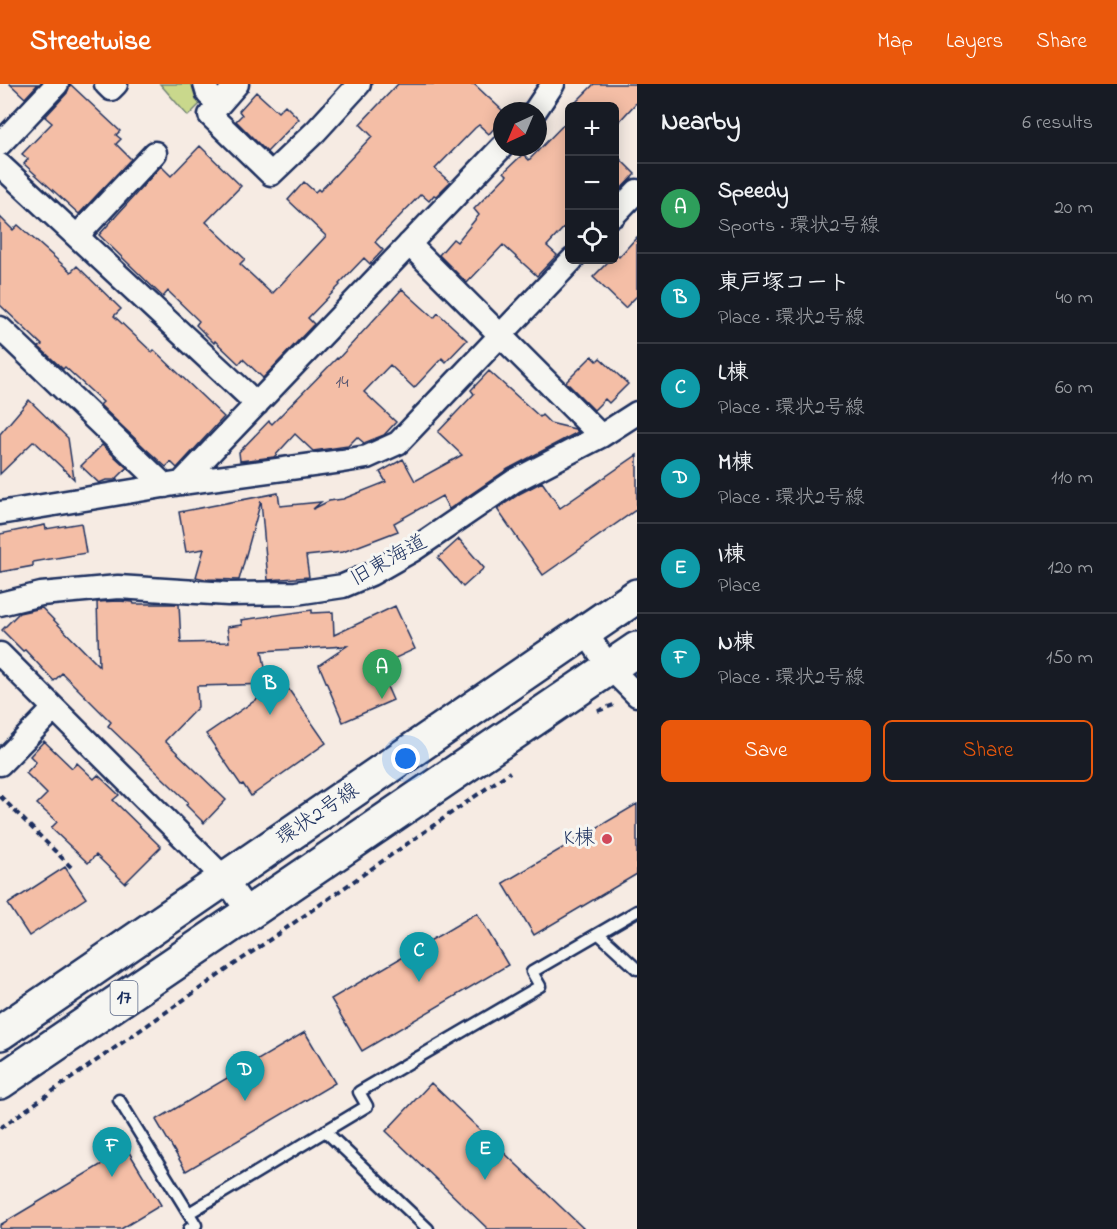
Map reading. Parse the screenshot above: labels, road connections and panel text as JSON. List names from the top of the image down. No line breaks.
{"streets":{"main road":["環状2号線","17"],"street":["旧東海道"]},"places":["K棟"],"house_numbers":["14"],"north":"bottom left","page":{"header":"Streetwise","nav":["Map","Layers","Share"],"heading":["Nearby","6 results"],"map_buttons":["+","−"],"list":[{"mark":"A","name":"Speedy","note":"Sports · 環状2号線","value":"20 m"},{"mark":"B","name":"東戸塚コート","note":"Place · 環状2号線","value":"40 m"},{"mark":"C","name":"L棟","note":"Place · 環状2号線","value":"60 m"},{"mark":"D","name":"M棟","note":"Place · 環状2号線","value":"110 m"},{"mark":"E","name":"I棟","note":"Place","value":"120 m"},{"mark":"F","name":"N棟","note":"Place · 環状2号線","value":"150 m"}],"pins":["A","B","C","D","F","E"],"buttons":["Save","Share"]}}
